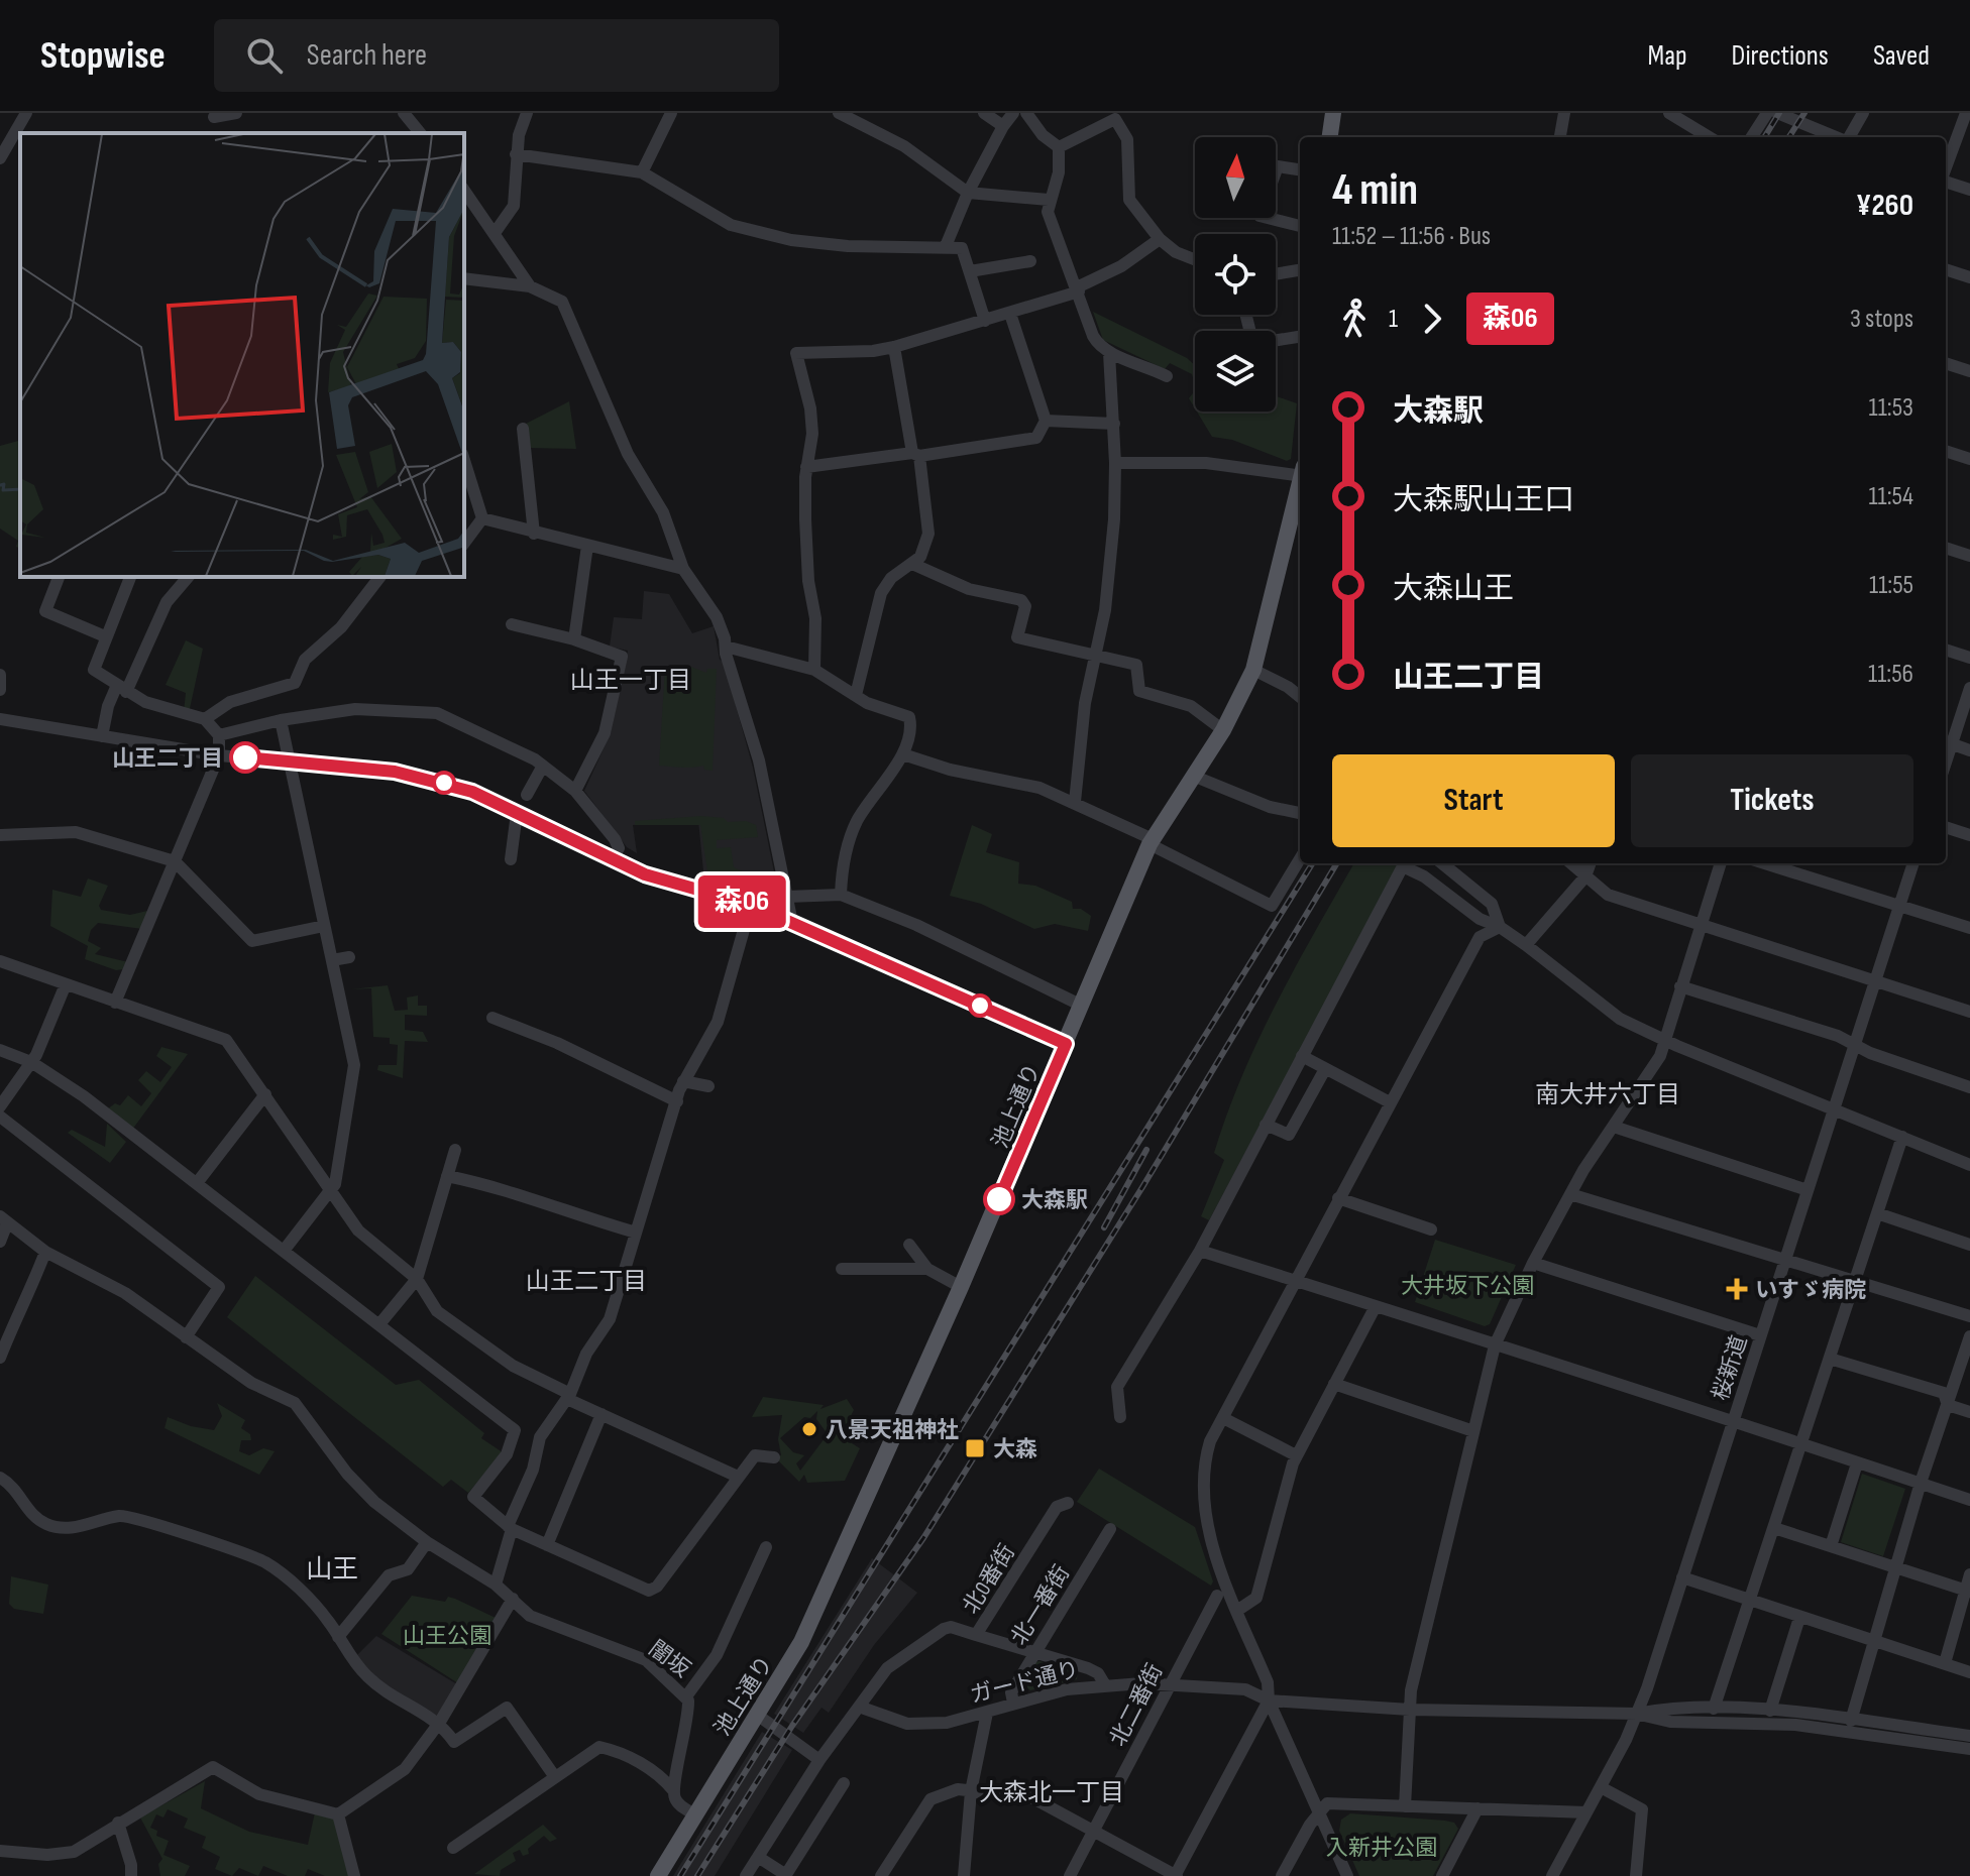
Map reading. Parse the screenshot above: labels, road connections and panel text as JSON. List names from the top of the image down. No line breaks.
{"streets":{"main road":["池上通り"],"street":["桜新道","北0番街","北一番街","闇坂","ガード通り","北二番街"]},"crossings":[["桜新道","ガード通り"],["北0番街","ガード通り"],["北一番街","ガード通り"],["ガード通り","北二番街"]],"districts":["山王一丁目","南大井六丁目","山王二丁目","山王","大森北一丁目"],"parks":["大井坂下公園","山王公園","入新井公園"],"places":{"other":["山王二丁目","大森駅","八景天祖神社"],"health":["いすゞ病院"],"transit":["大森"]},"lines":["bus line 森06"],"north":"top","page":{"header":"Stopwise","search":"Search here","nav":["Map","Directions","Saved"],"on_map":"森06","heading":["4 min","11:52 – 11:56 · Bus","¥260"],"legs":["1","森06","3 stops"],"list":[{"name":"大森駅","value":"11:53"},{"name":"大森駅山王口","value":"11:54"},{"name":"大森山王","value":"11:55"},{"name":"山王二丁目","value":"11:56"}],"buttons":["Start","Tickets"]}}
